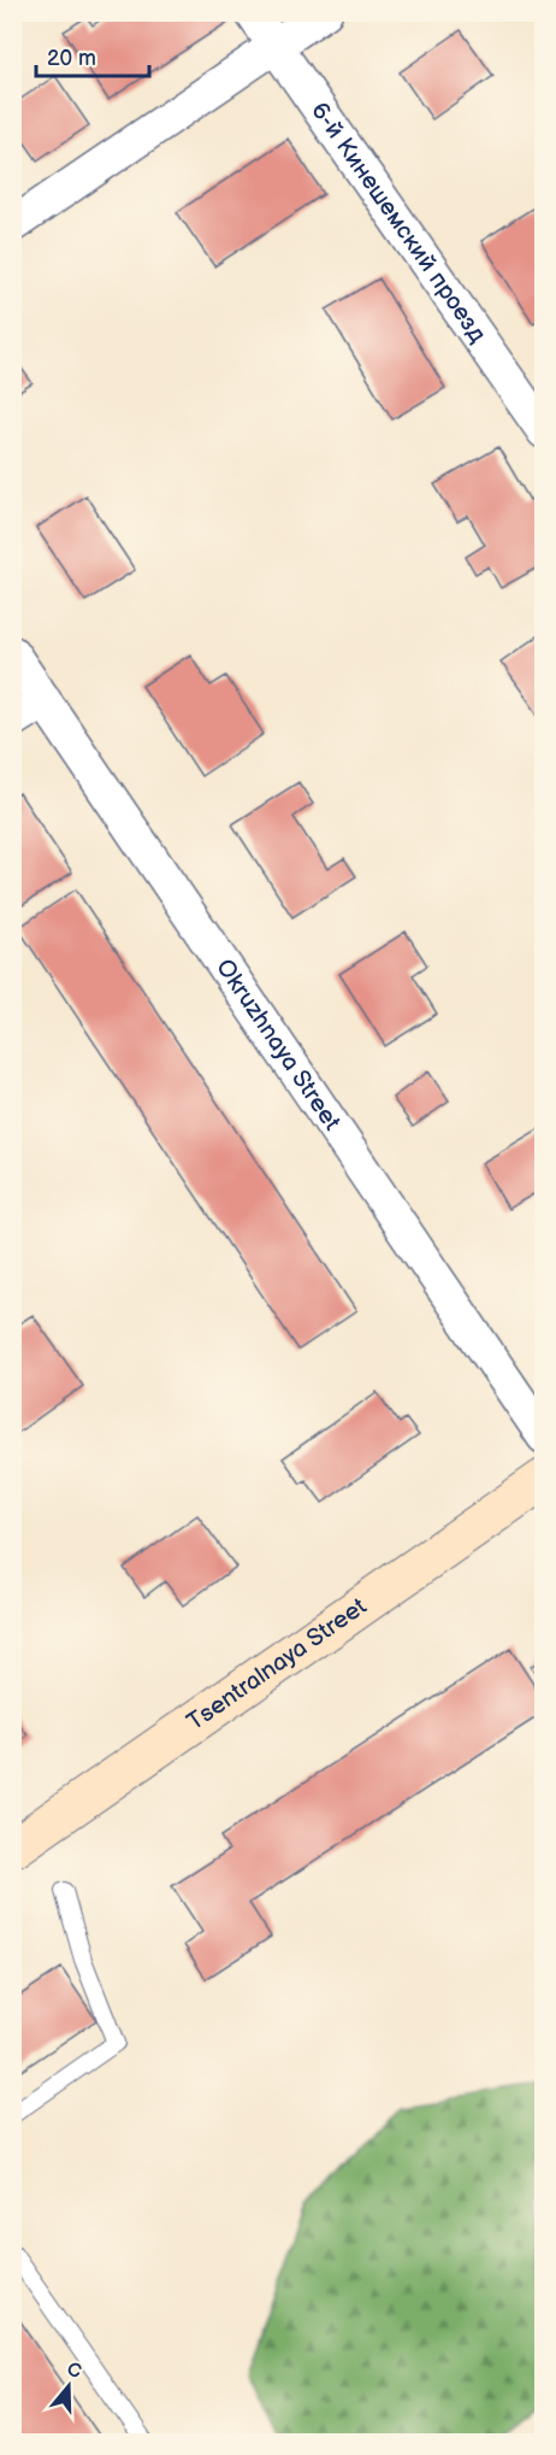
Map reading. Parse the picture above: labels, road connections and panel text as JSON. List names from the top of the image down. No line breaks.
{"streets":{"street":["6-й Кинешемский проезд","Okruzhnaya Street","Tsentralnaya Street"]},"scale_bar":"20 m","north":"top"}
